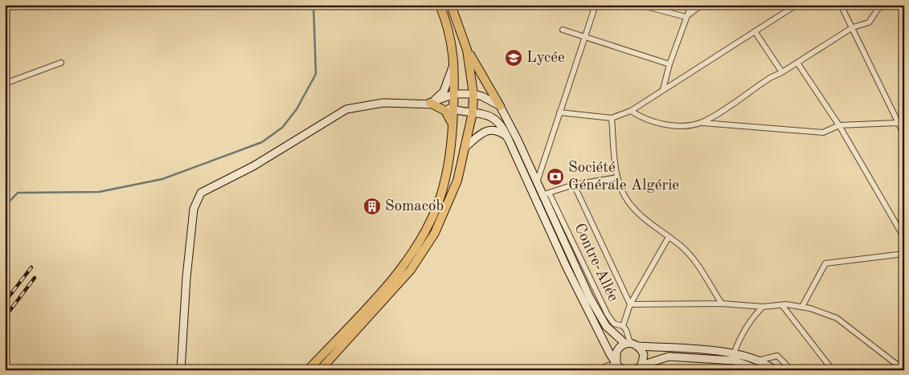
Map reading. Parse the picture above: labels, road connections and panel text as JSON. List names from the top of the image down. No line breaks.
{"streets":{"street":["Contre-Allée"]},"places":{"school or university":["Lycée"],"bank":["Société Générale Algérie"],"building":["Somacob"]}}
